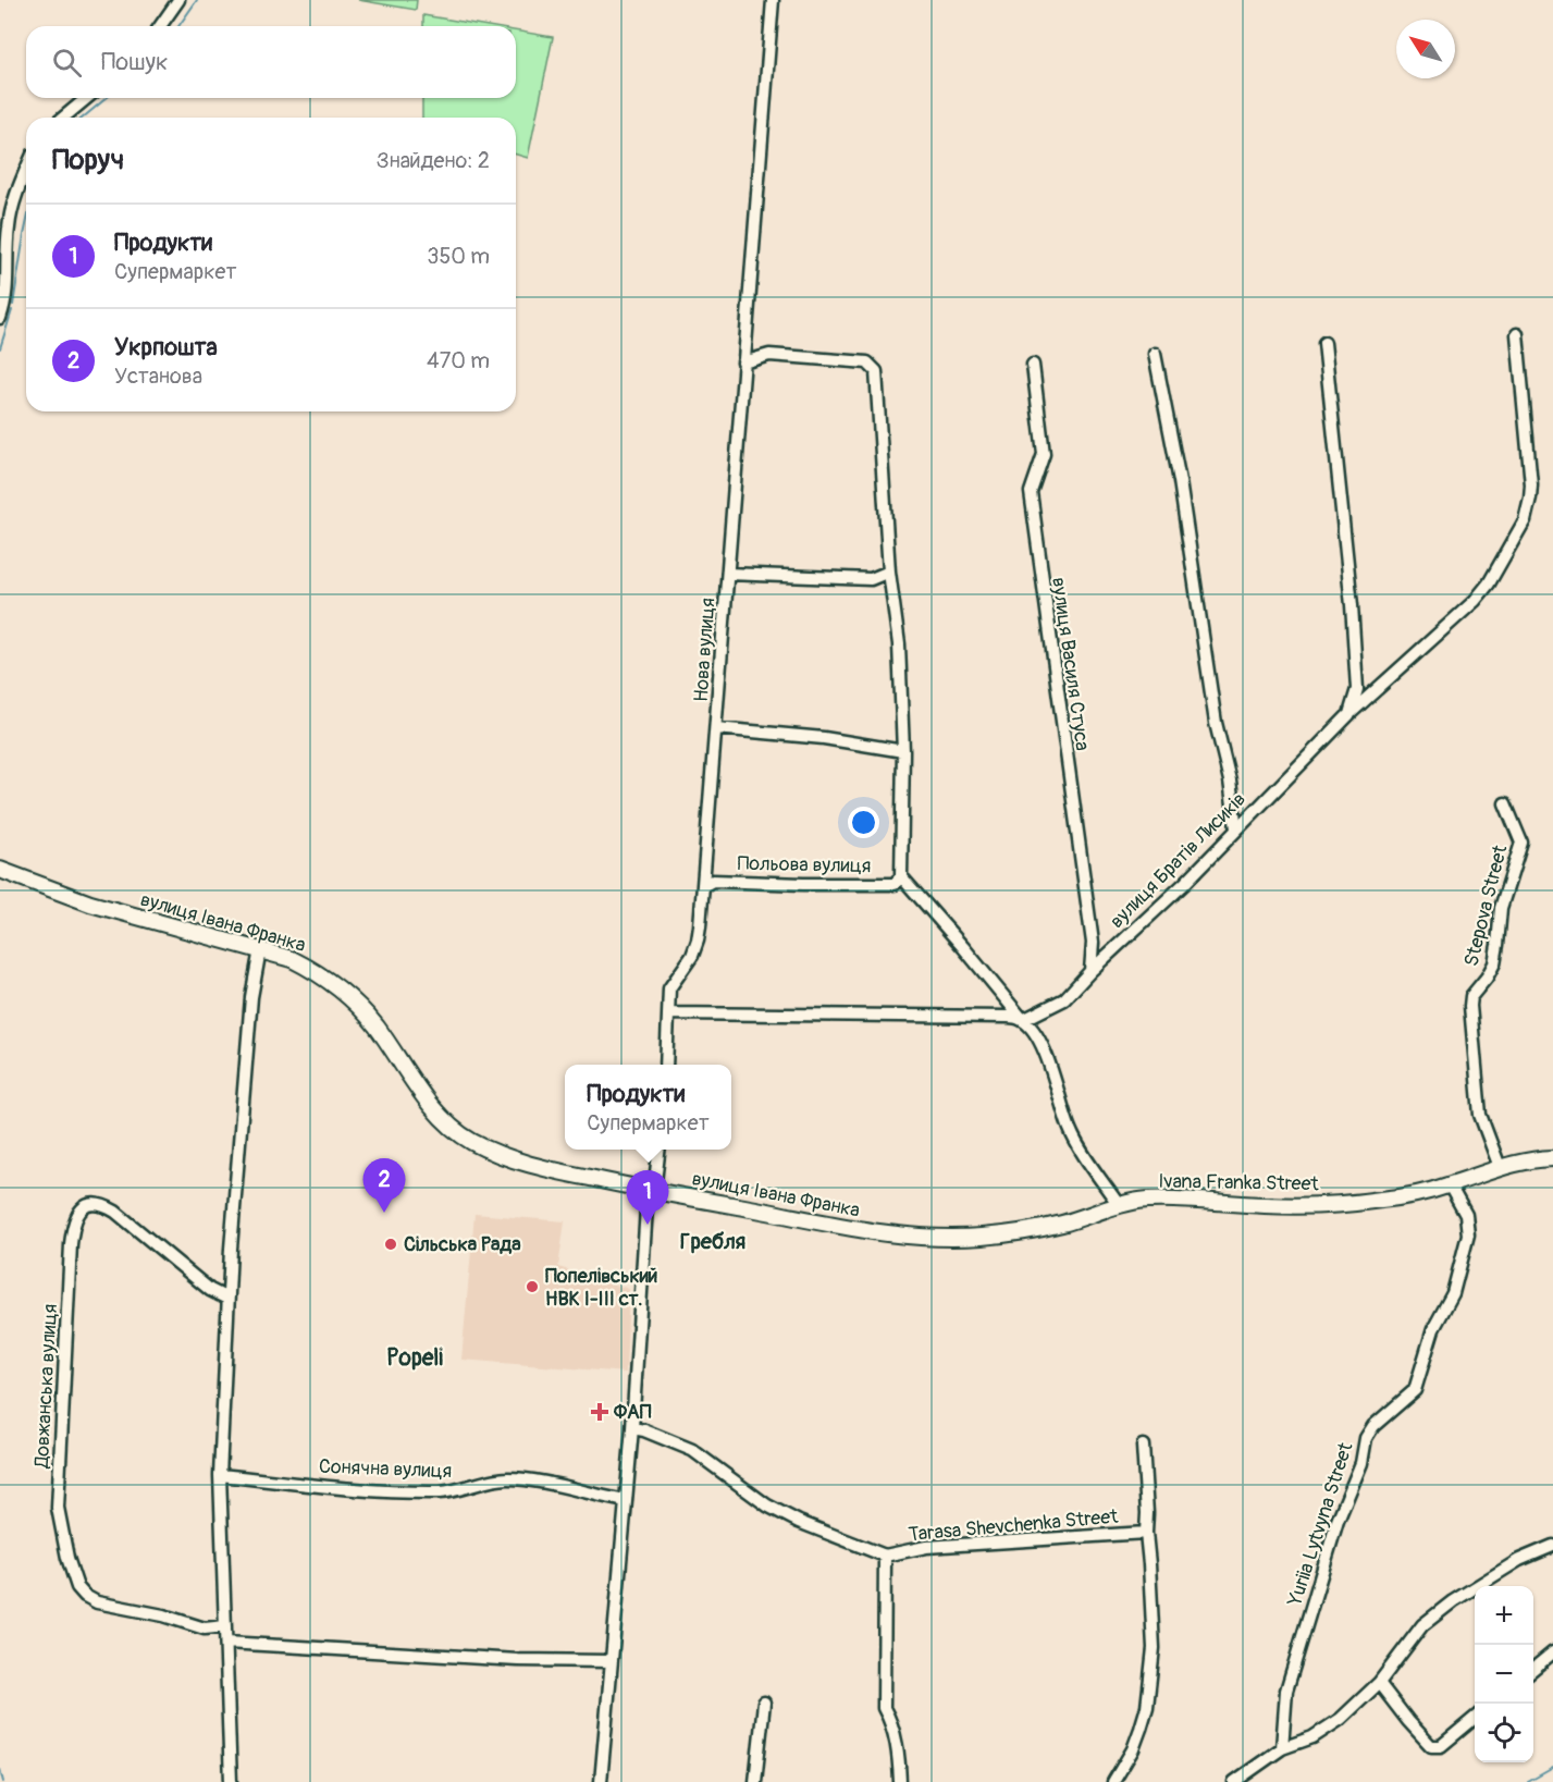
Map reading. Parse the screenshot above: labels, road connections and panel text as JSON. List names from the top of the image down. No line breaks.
{"streets":{"main road":["вулиця Івана Франка","Ivana Franka Street"],"street":["Нова вулиця","вулиця Василя Стуса","вулиця Братів Лисиків","Польова вулиця","Stepova Street","Довжанська вулиця","Сонячна вулиця","Yuriia Lytvyna Street","Tarasa Shevchenka Street"]},"crossings":[["Нова вулиця","Польова вулиця"],["вулиця Василя Стуса","вулиця Братів Лисиків"],["Stepova Street","Ivana Franka Street"],["вулиця Івана Франка","Ivana Franka Street"],["Ivana Franka Street","Yuriia Lytvyna Street"]],"districts":["Гребля","Popeli"],"places":{"other":["Сільська Рада","Попелівський НВК І-ІІІ ст."],"health":["ФАП"]},"north":"top left","page":{"search":"Пошук","heading":["Поруч","Знайдено: 2"],"list":[{"mark":"1","name":"Продукти","note":"Супермаркет","value":"350 m"},{"mark":"2","name":"Укрпошта","note":"Установа","value":"470 m"}],"popup":["Продукти","Супермаркет"],"pins":["2","1"],"map_buttons":["+","−"]}}
